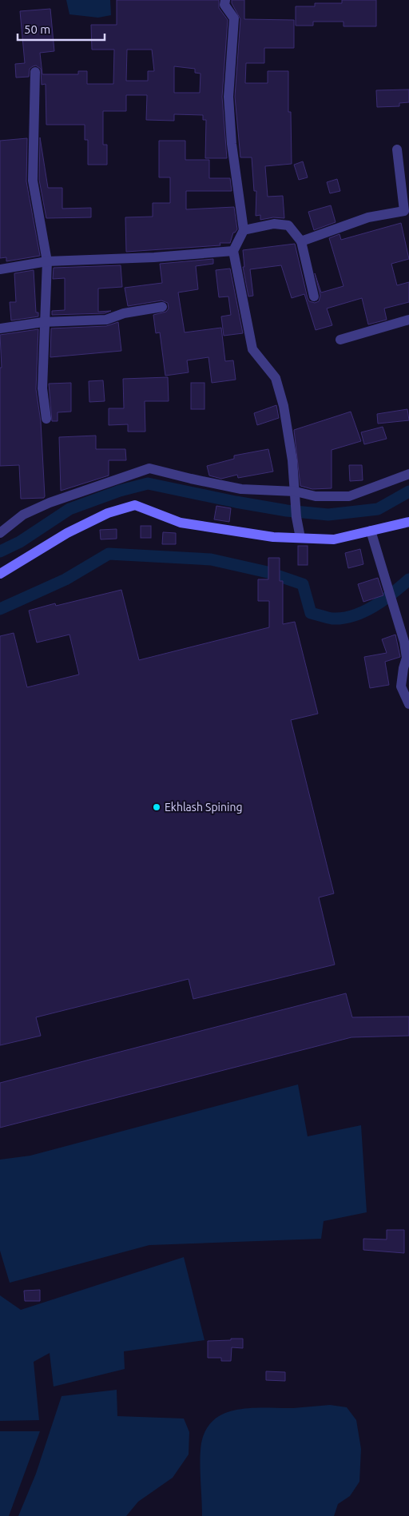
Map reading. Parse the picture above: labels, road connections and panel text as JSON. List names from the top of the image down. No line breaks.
{"places":["Ekhlash Spining"],"scale_bar":"50 m"}
